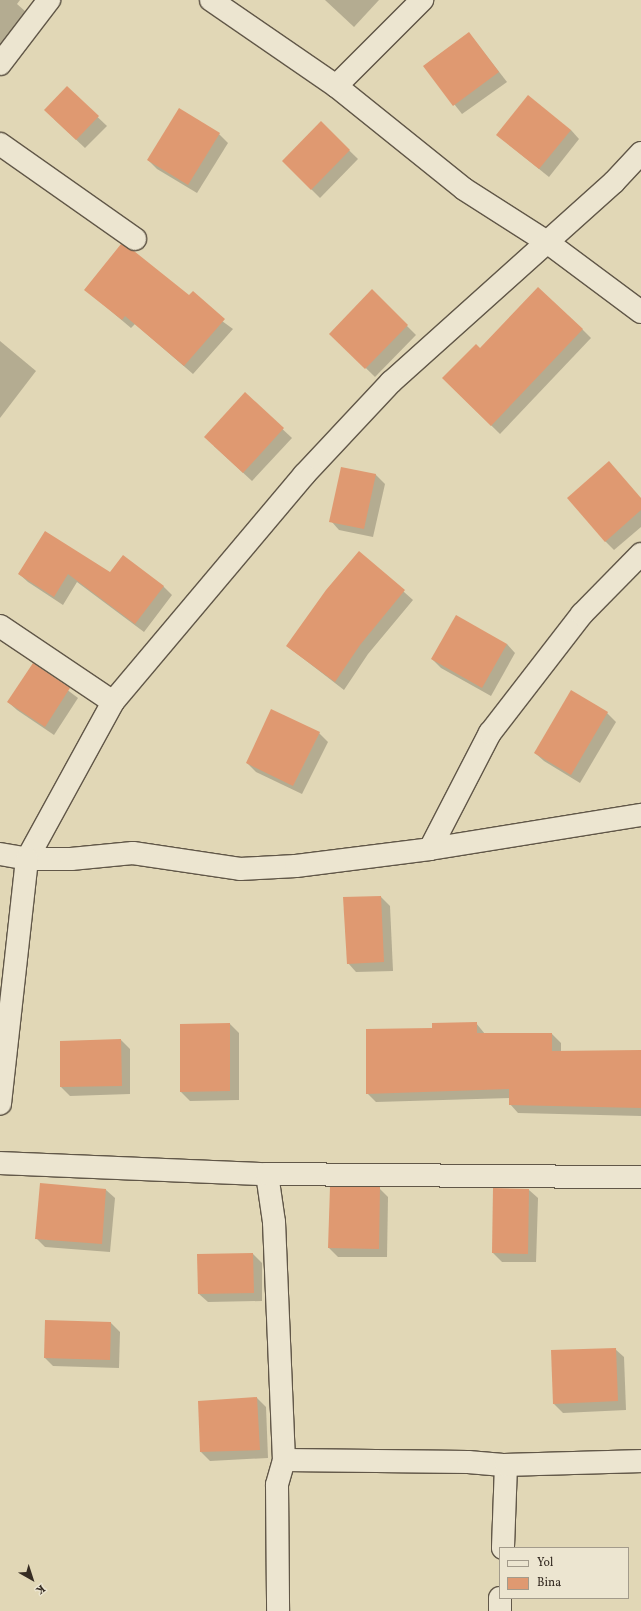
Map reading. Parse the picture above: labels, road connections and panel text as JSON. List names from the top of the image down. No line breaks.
{"legend":["Yol","Bina"],"north":"bottom right"}
